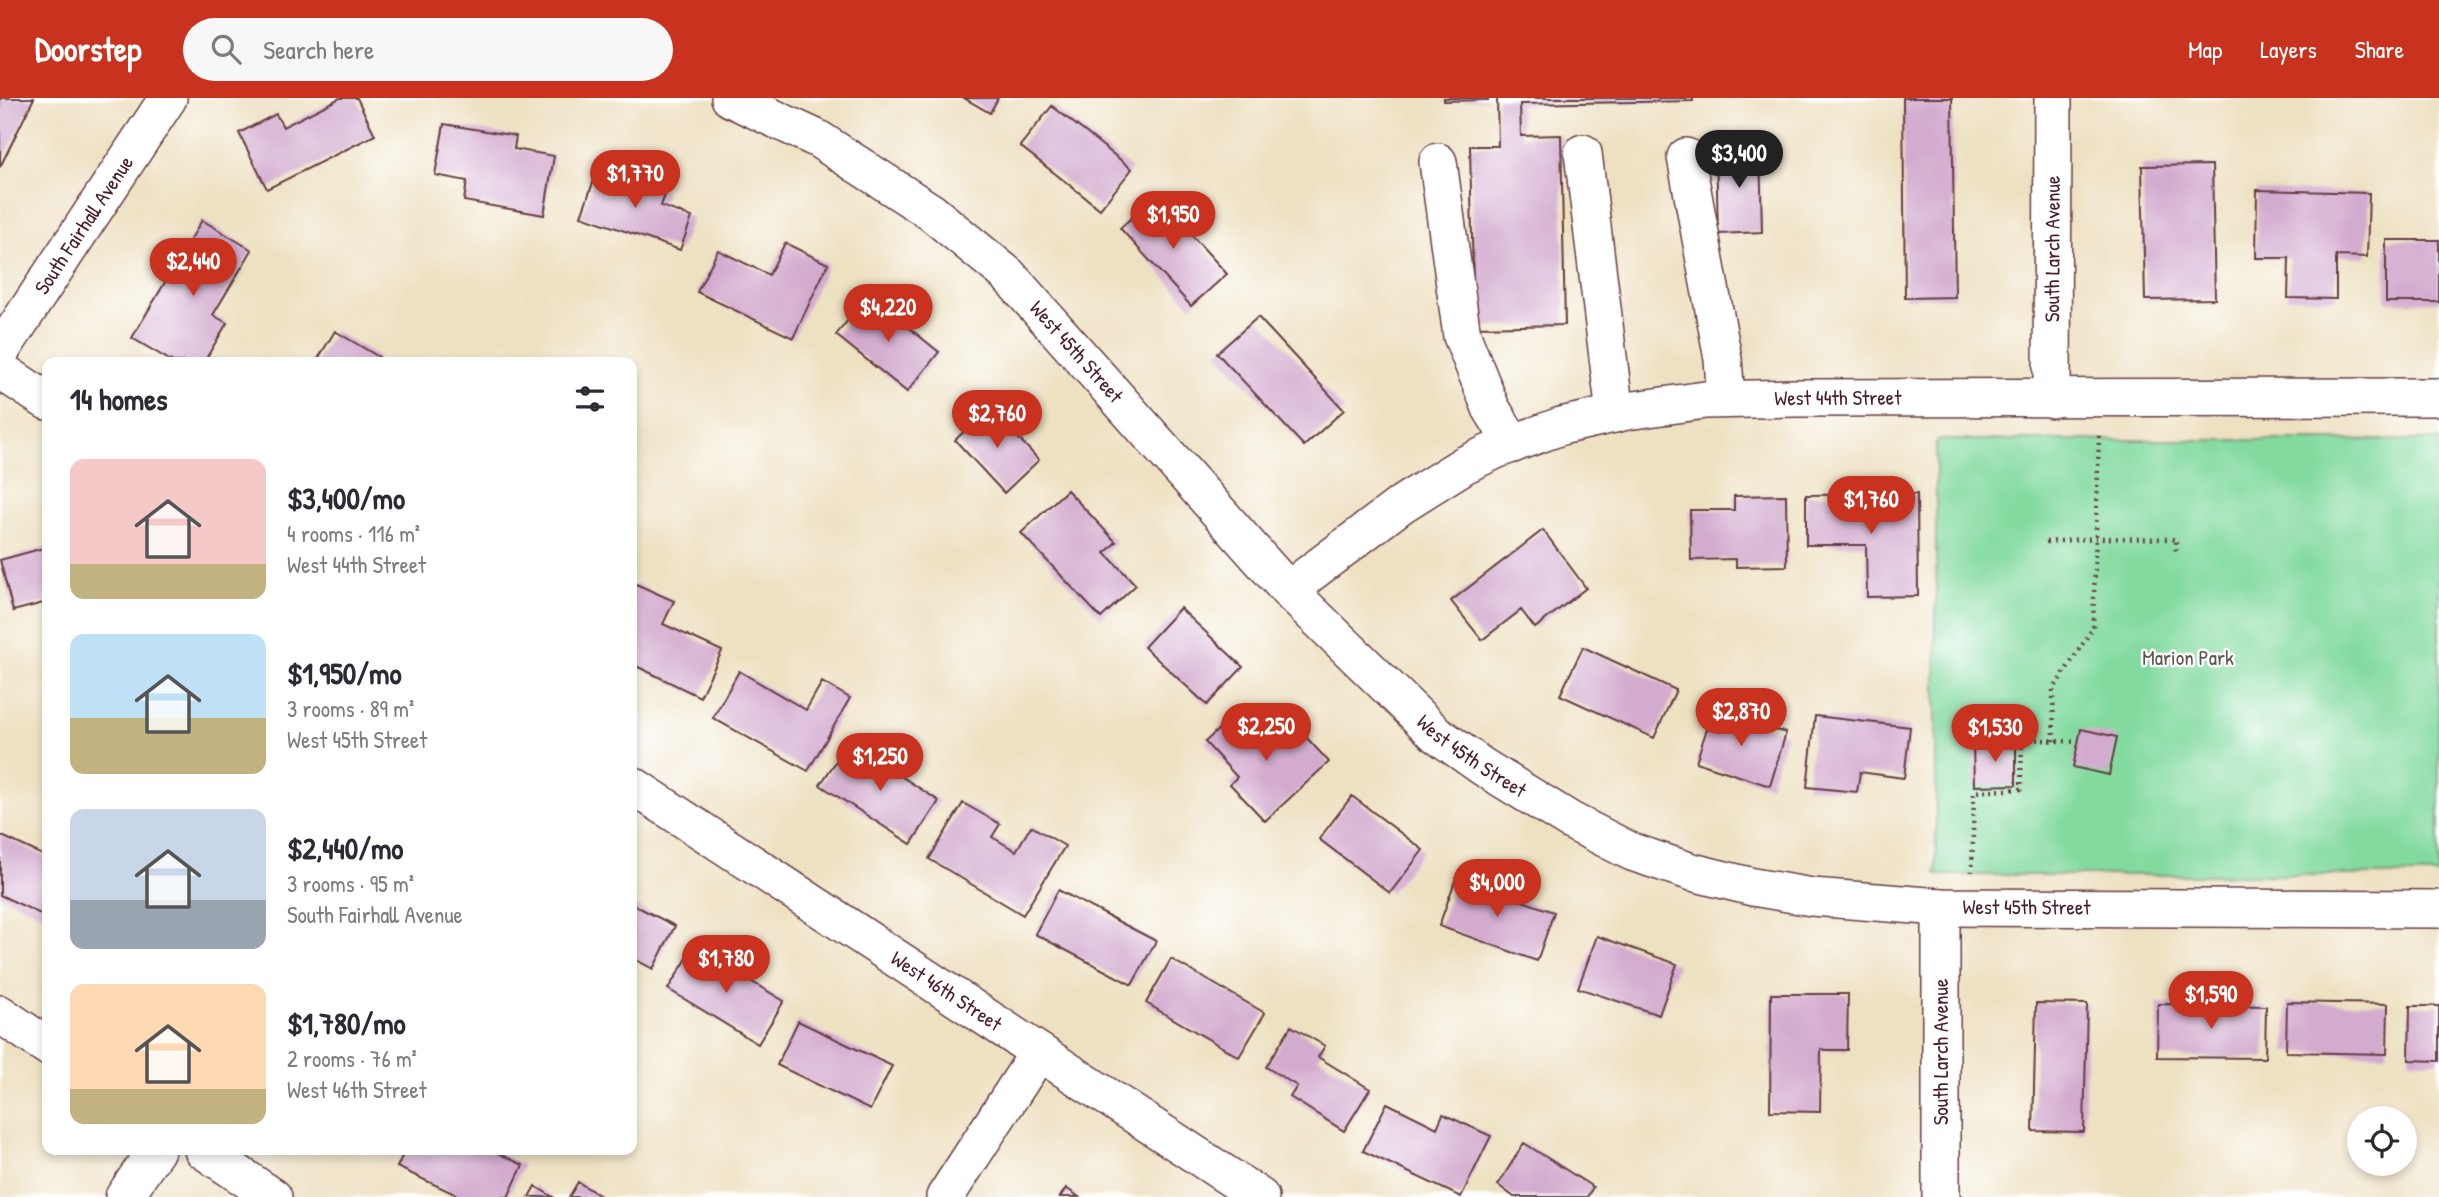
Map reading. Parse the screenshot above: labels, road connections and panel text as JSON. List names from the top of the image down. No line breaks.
{"streets":{"street":["South Fairhall Avenue","South Larch Avenue","West 45th Street","West 44th Street","West 46th Street"]},"crossings":[["South Larch Avenue","West 45th Street"],["South Larch Avenue","West 44th Street"],["West 45th Street","West 44th Street"]],"parks":["Marion Park"],"page":{"header":"Doorstep","search":"Search here","nav":["Map","Layers","Share"],"price":["$3,400","$1,770","$1,950","$2,440","$4,220","$2,760","$1,760","$2,870","$2,250","$1,530","$1,250","$4,000","$1,780","$1,590"],"heading":"14 homes","list":[{"name":"$3,400/mo","note":"4 rooms · 116 m² · West 44th Street"},{"name":"$1,950/mo","note":"3 rooms · 89 m² · West 45th Street"},{"name":"$2,440/mo","note":"3 rooms · 95 m² · South Fairhall Avenue"},{"name":"$1,780/mo","note":"2 rooms · 76 m² · West 46th Street"}]}}
